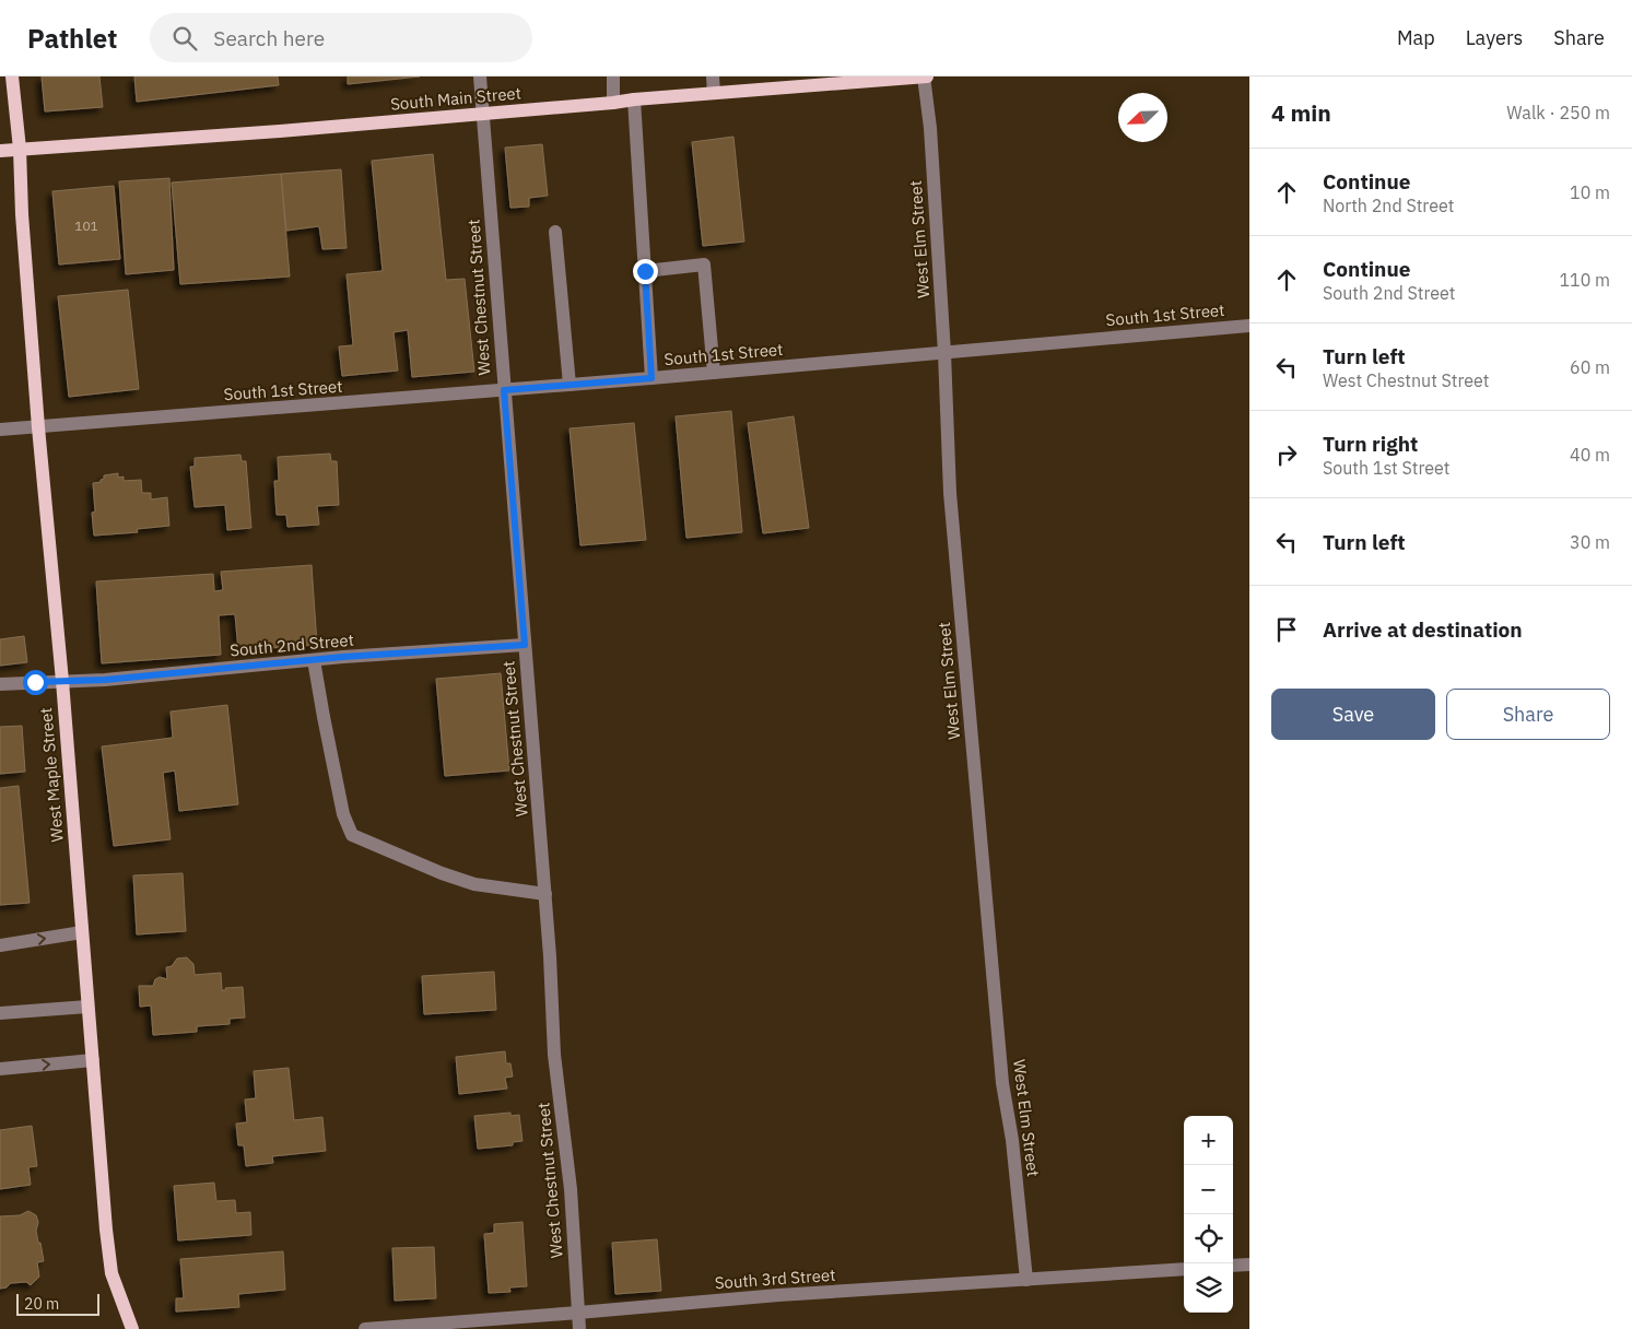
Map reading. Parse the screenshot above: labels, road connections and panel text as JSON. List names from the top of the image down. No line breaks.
{"streets":{"main road":["South Main Street","West Maple Street"],"street":["West Elm Street","West Chestnut Street","South 1st Street","South 2nd Street","South 3rd Street"]},"crossings":[["South Main Street","West Elm Street"],["South Main Street","West Chestnut Street"],["South Main Street","West Maple Street"],["West Elm Street","South 1st Street"],["West Elm Street","South 3rd Street"],["West Chestnut Street","South 1st Street"],["West Chestnut Street","South 2nd Street"],["West Chestnut Street","South 3rd Street"],["South 1st Street","West Maple Street"],["South 2nd Street","West Maple Street"]],"house_numbers":["101"],"scale_bar":"20 m","north":"bottom left","page":{"header":"Pathlet","search":"Search here","nav":["Map","Layers","Share"],"heading":["4 min","Walk · 250 m"],"list":[["Continue","North 2nd Street","10 m"],["Continue","South 2nd Street","110 m"],["Turn left","West Chestnut Street","60 m"],["Turn right","South 1st Street","40 m"],["Turn left","30 m"],"Arrive at destination"],"buttons":["Save","Share"],"map_buttons":["+","−"],"scale":"20 m"}}
